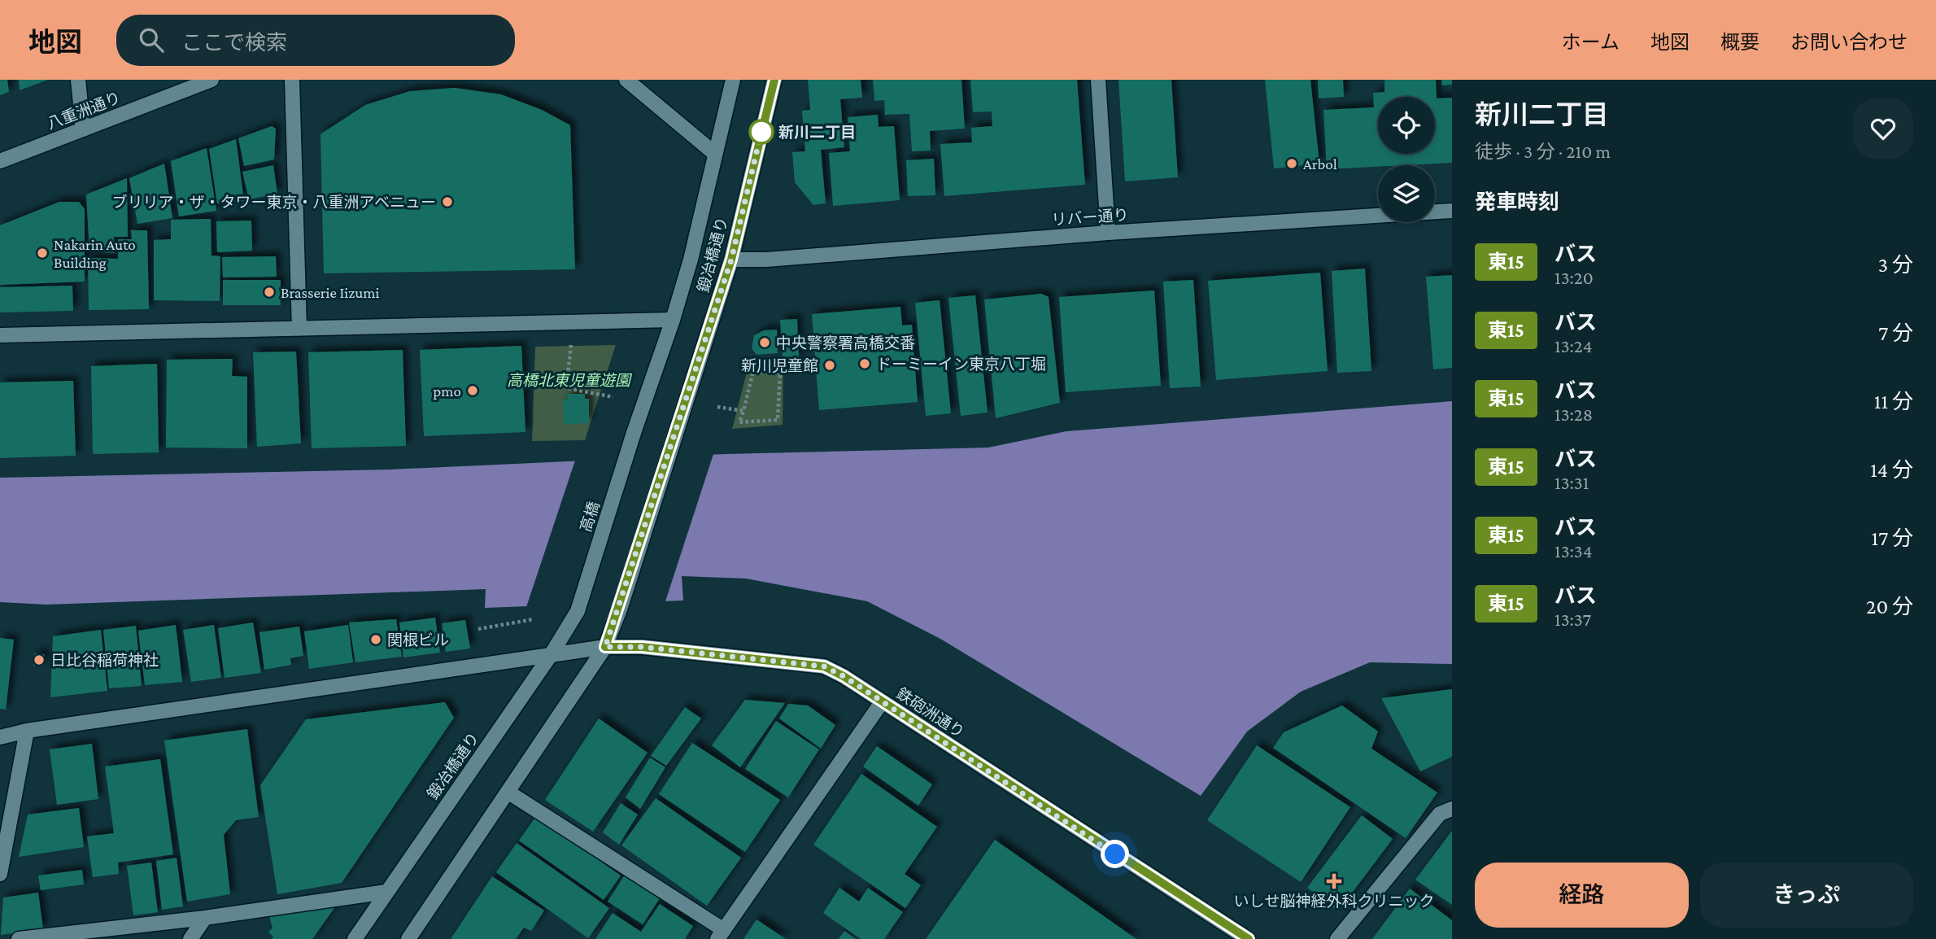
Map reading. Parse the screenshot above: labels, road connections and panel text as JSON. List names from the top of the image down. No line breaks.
{"streets":{"street":["八重洲通り","リバー通り","鍛冶橋通り","高橋","鉄砲洲通り"]},"crossings":[["リバー通り","鍛冶橋通り"],["鍛冶橋通り","高橋"],["鍛冶橋通り","鉄砲洲通り"]],"parks":["高橋北東児童遊園"],"places":{"other":["新川二丁目","Arbol","ブリリア・ザ・タワー東京・八重洲アベニュー","Nakarin Auto Building","Brasserie Iizumi","中央警察署高橋交番","ドーミーイン東京八丁堀","新川児童館","pmo","関根ビル","日比谷稲荷神社"],"health":["いしせ脳神経外科クリニック"]},"lines":["bus line 東15"],"page":{"header":"地図","search":"ここで検索","nav":["ホーム","地図","概要","お問い合わせ"],"heading":[["新川二丁目","徒歩 · 3 分 · 210 m"],"発車時刻"],"list":[{"mark":"東15","name":"バス","note":"13:20","value":"3 分"},{"mark":"東15","name":"バス","note":"13:24","value":"7 分"},{"mark":"東15","name":"バス","note":"13:28","value":"11 分"},{"mark":"東15","name":"バス","note":"13:31","value":"14 分"},{"mark":"東15","name":"バス","note":"13:34","value":"17 分"},{"mark":"東15","name":"バス","note":"13:37","value":"20 分"}],"buttons":["経路","きっぷ"]}}
